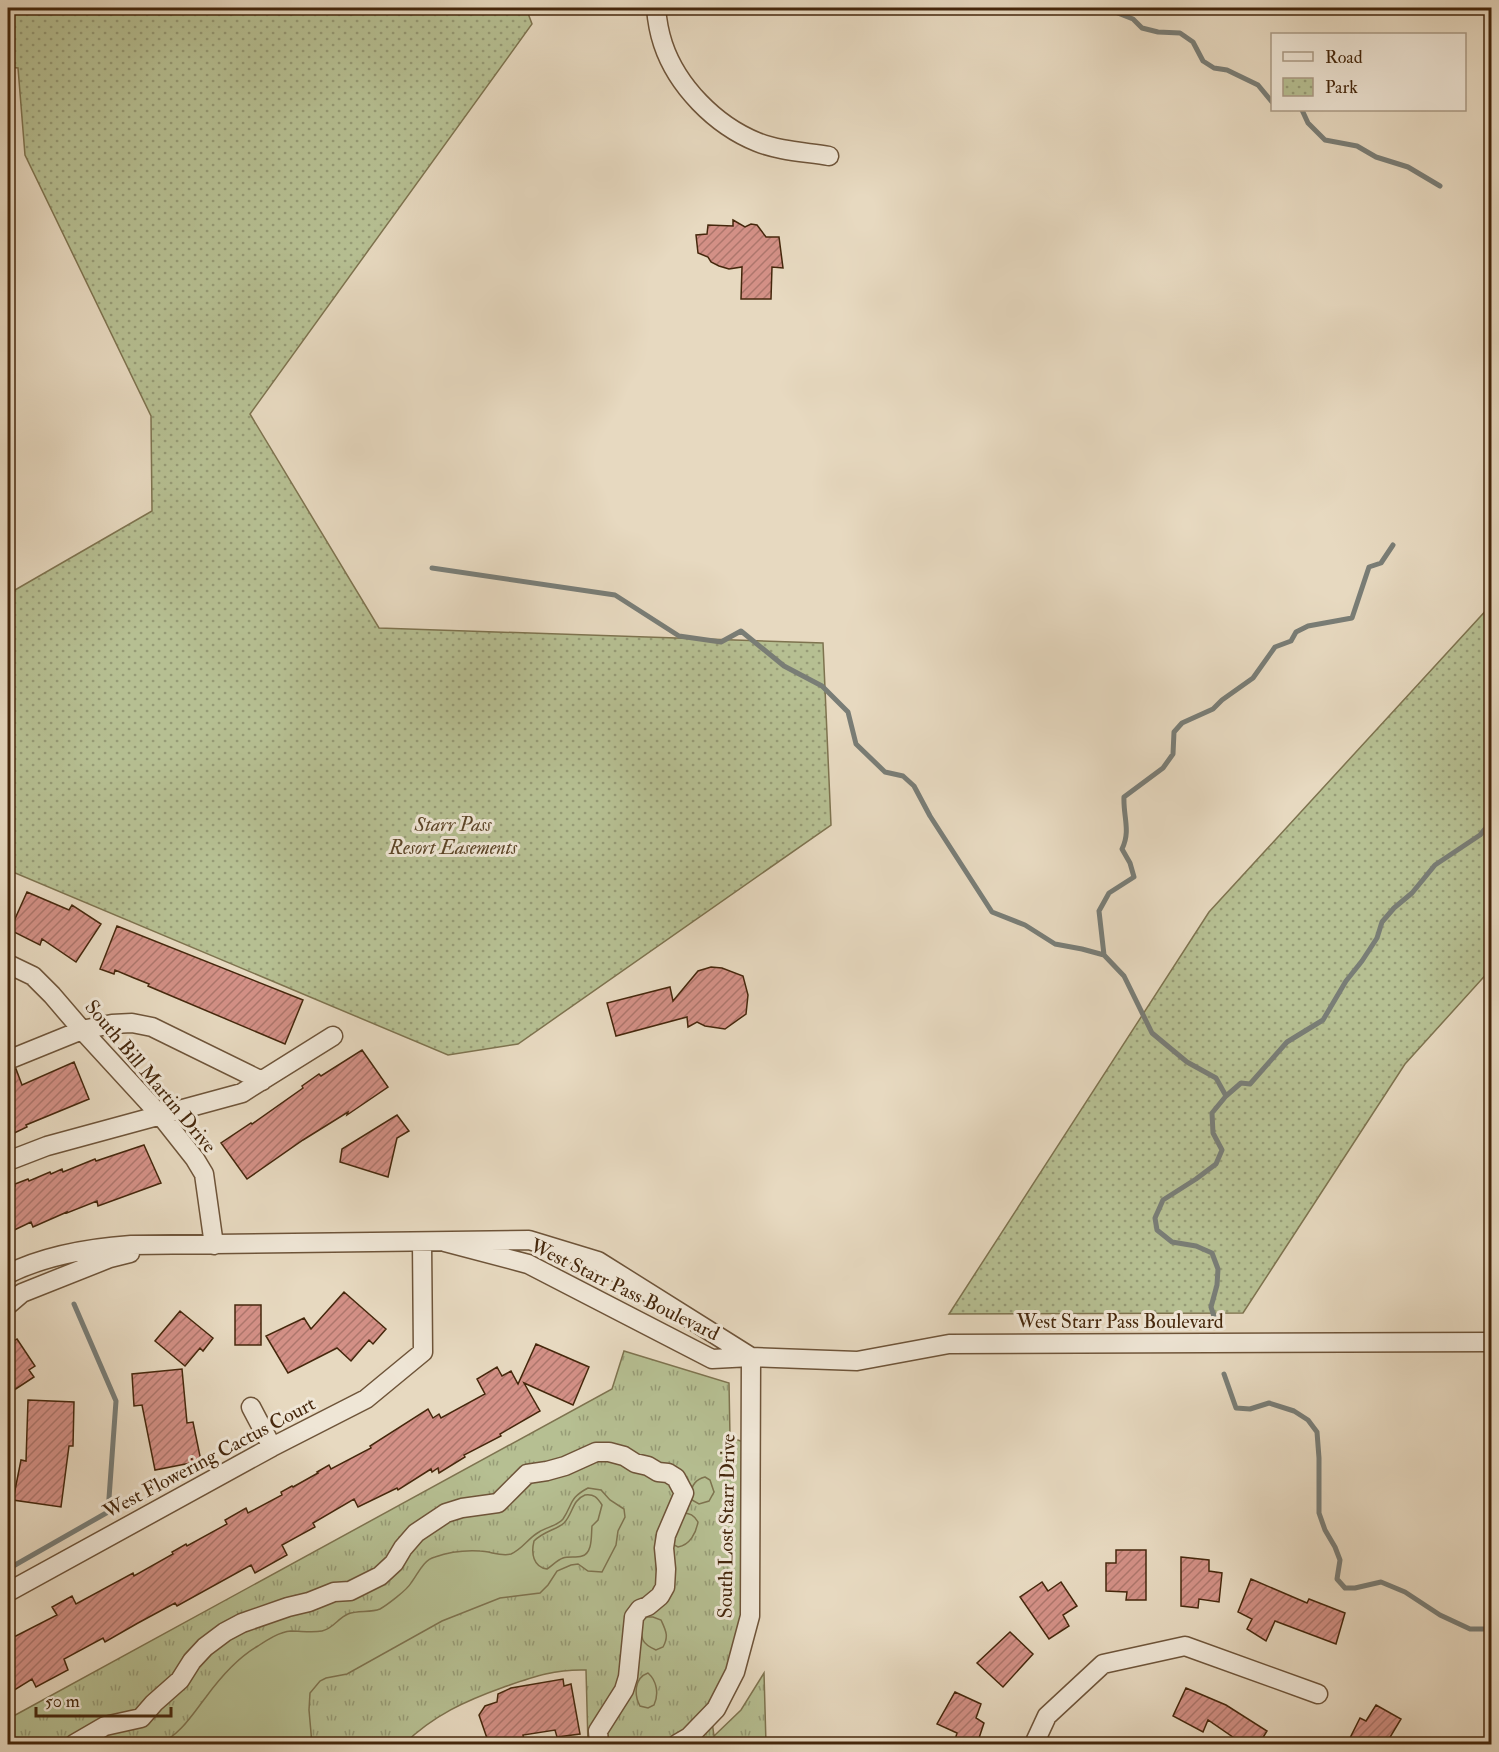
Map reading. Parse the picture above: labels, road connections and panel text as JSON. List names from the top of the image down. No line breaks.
{"streets":{"street":["South Bill Martin Drive","West Starr Pass Boulevard","West Flowering Cactus Court","South Lost Starr Drive"]},"crossings":[["South Bill Martin Drive","West Starr Pass Boulevard"],["West Starr Pass Boulevard","West Flowering Cactus Court"],["West Starr Pass Boulevard","South Lost Starr Drive"]],"parks":["Starr Pass Resort Easements"],"legend":["Road","Park"],"scale_bar":"50 m"}
